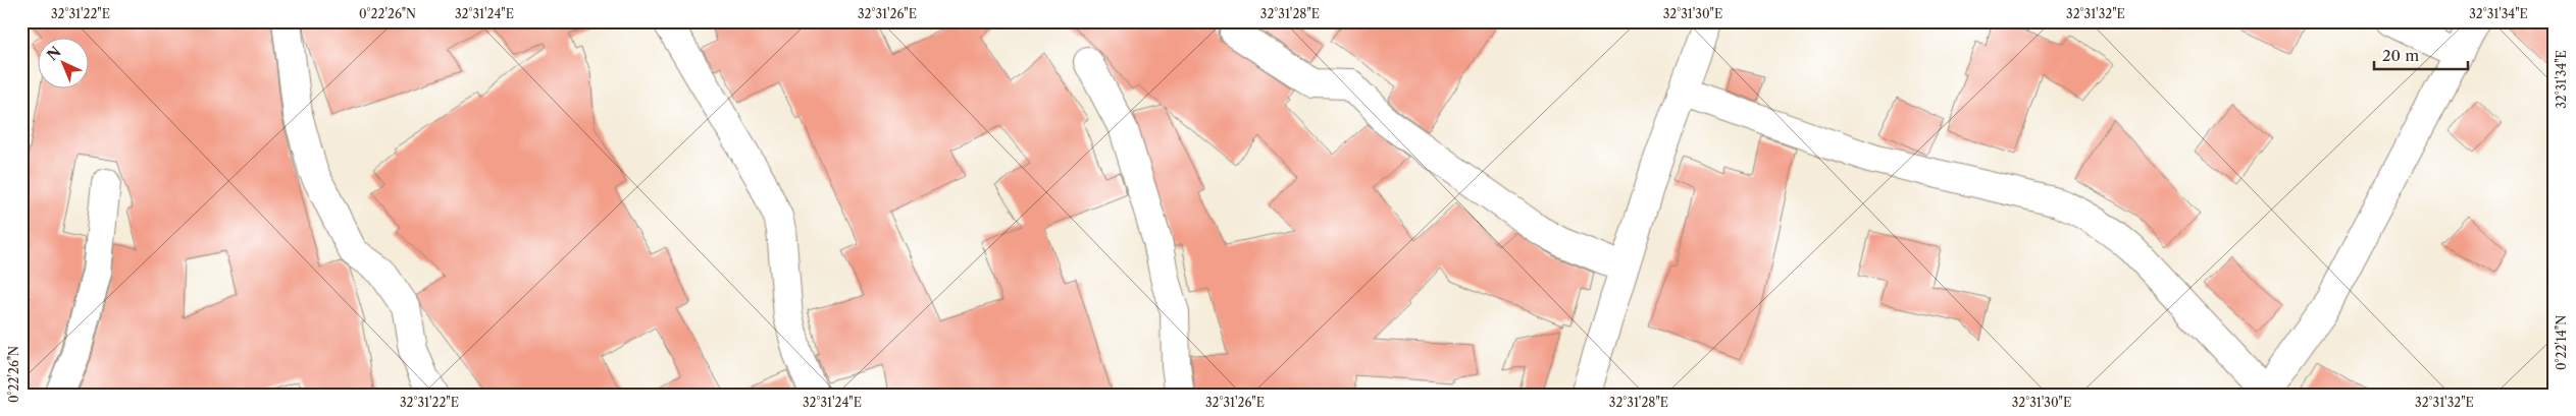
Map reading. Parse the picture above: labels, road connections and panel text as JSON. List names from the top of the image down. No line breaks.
{"scale_bar":"20 m","north":"top left","coordinates":["32°31'22\"E","0°22'26\"N","32°31'24\"E","32°31'26\"E","32°31'28\"E","32°31'30\"E","32°31'32\"E","32°31'34\"E","0°22'14\"N"]}
